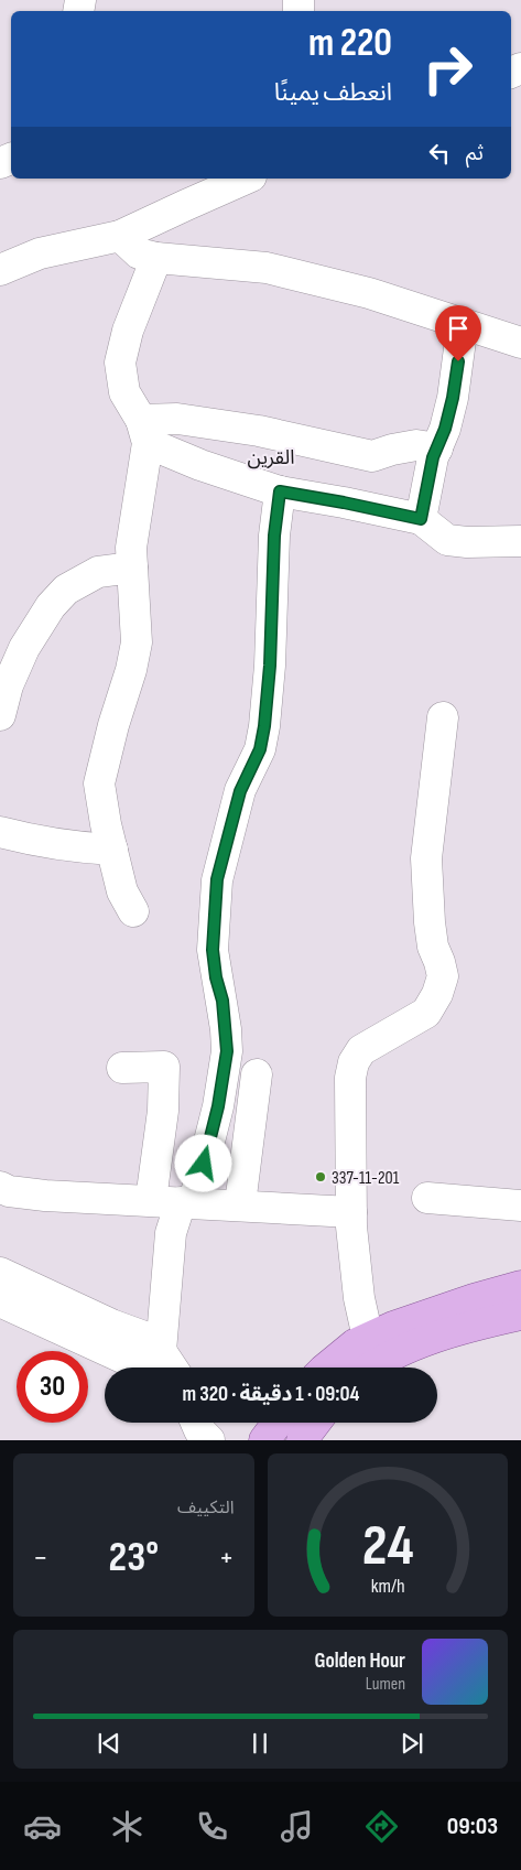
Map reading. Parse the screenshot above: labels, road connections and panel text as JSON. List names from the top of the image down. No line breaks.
{"districts":["القرين"],"places":["337-11-201"],"page":{"turn":["220 m","انعطف يمينًا"],"then":"ثم","limit":"30","trip":"09:04 · 1 دقيقة · 320 m","tile":"التكييف","heat":["−","23°","+"],"song":["Golden Hour","Lumen"],"tabs":"09:03","gauge":["24","km/h"]}}
